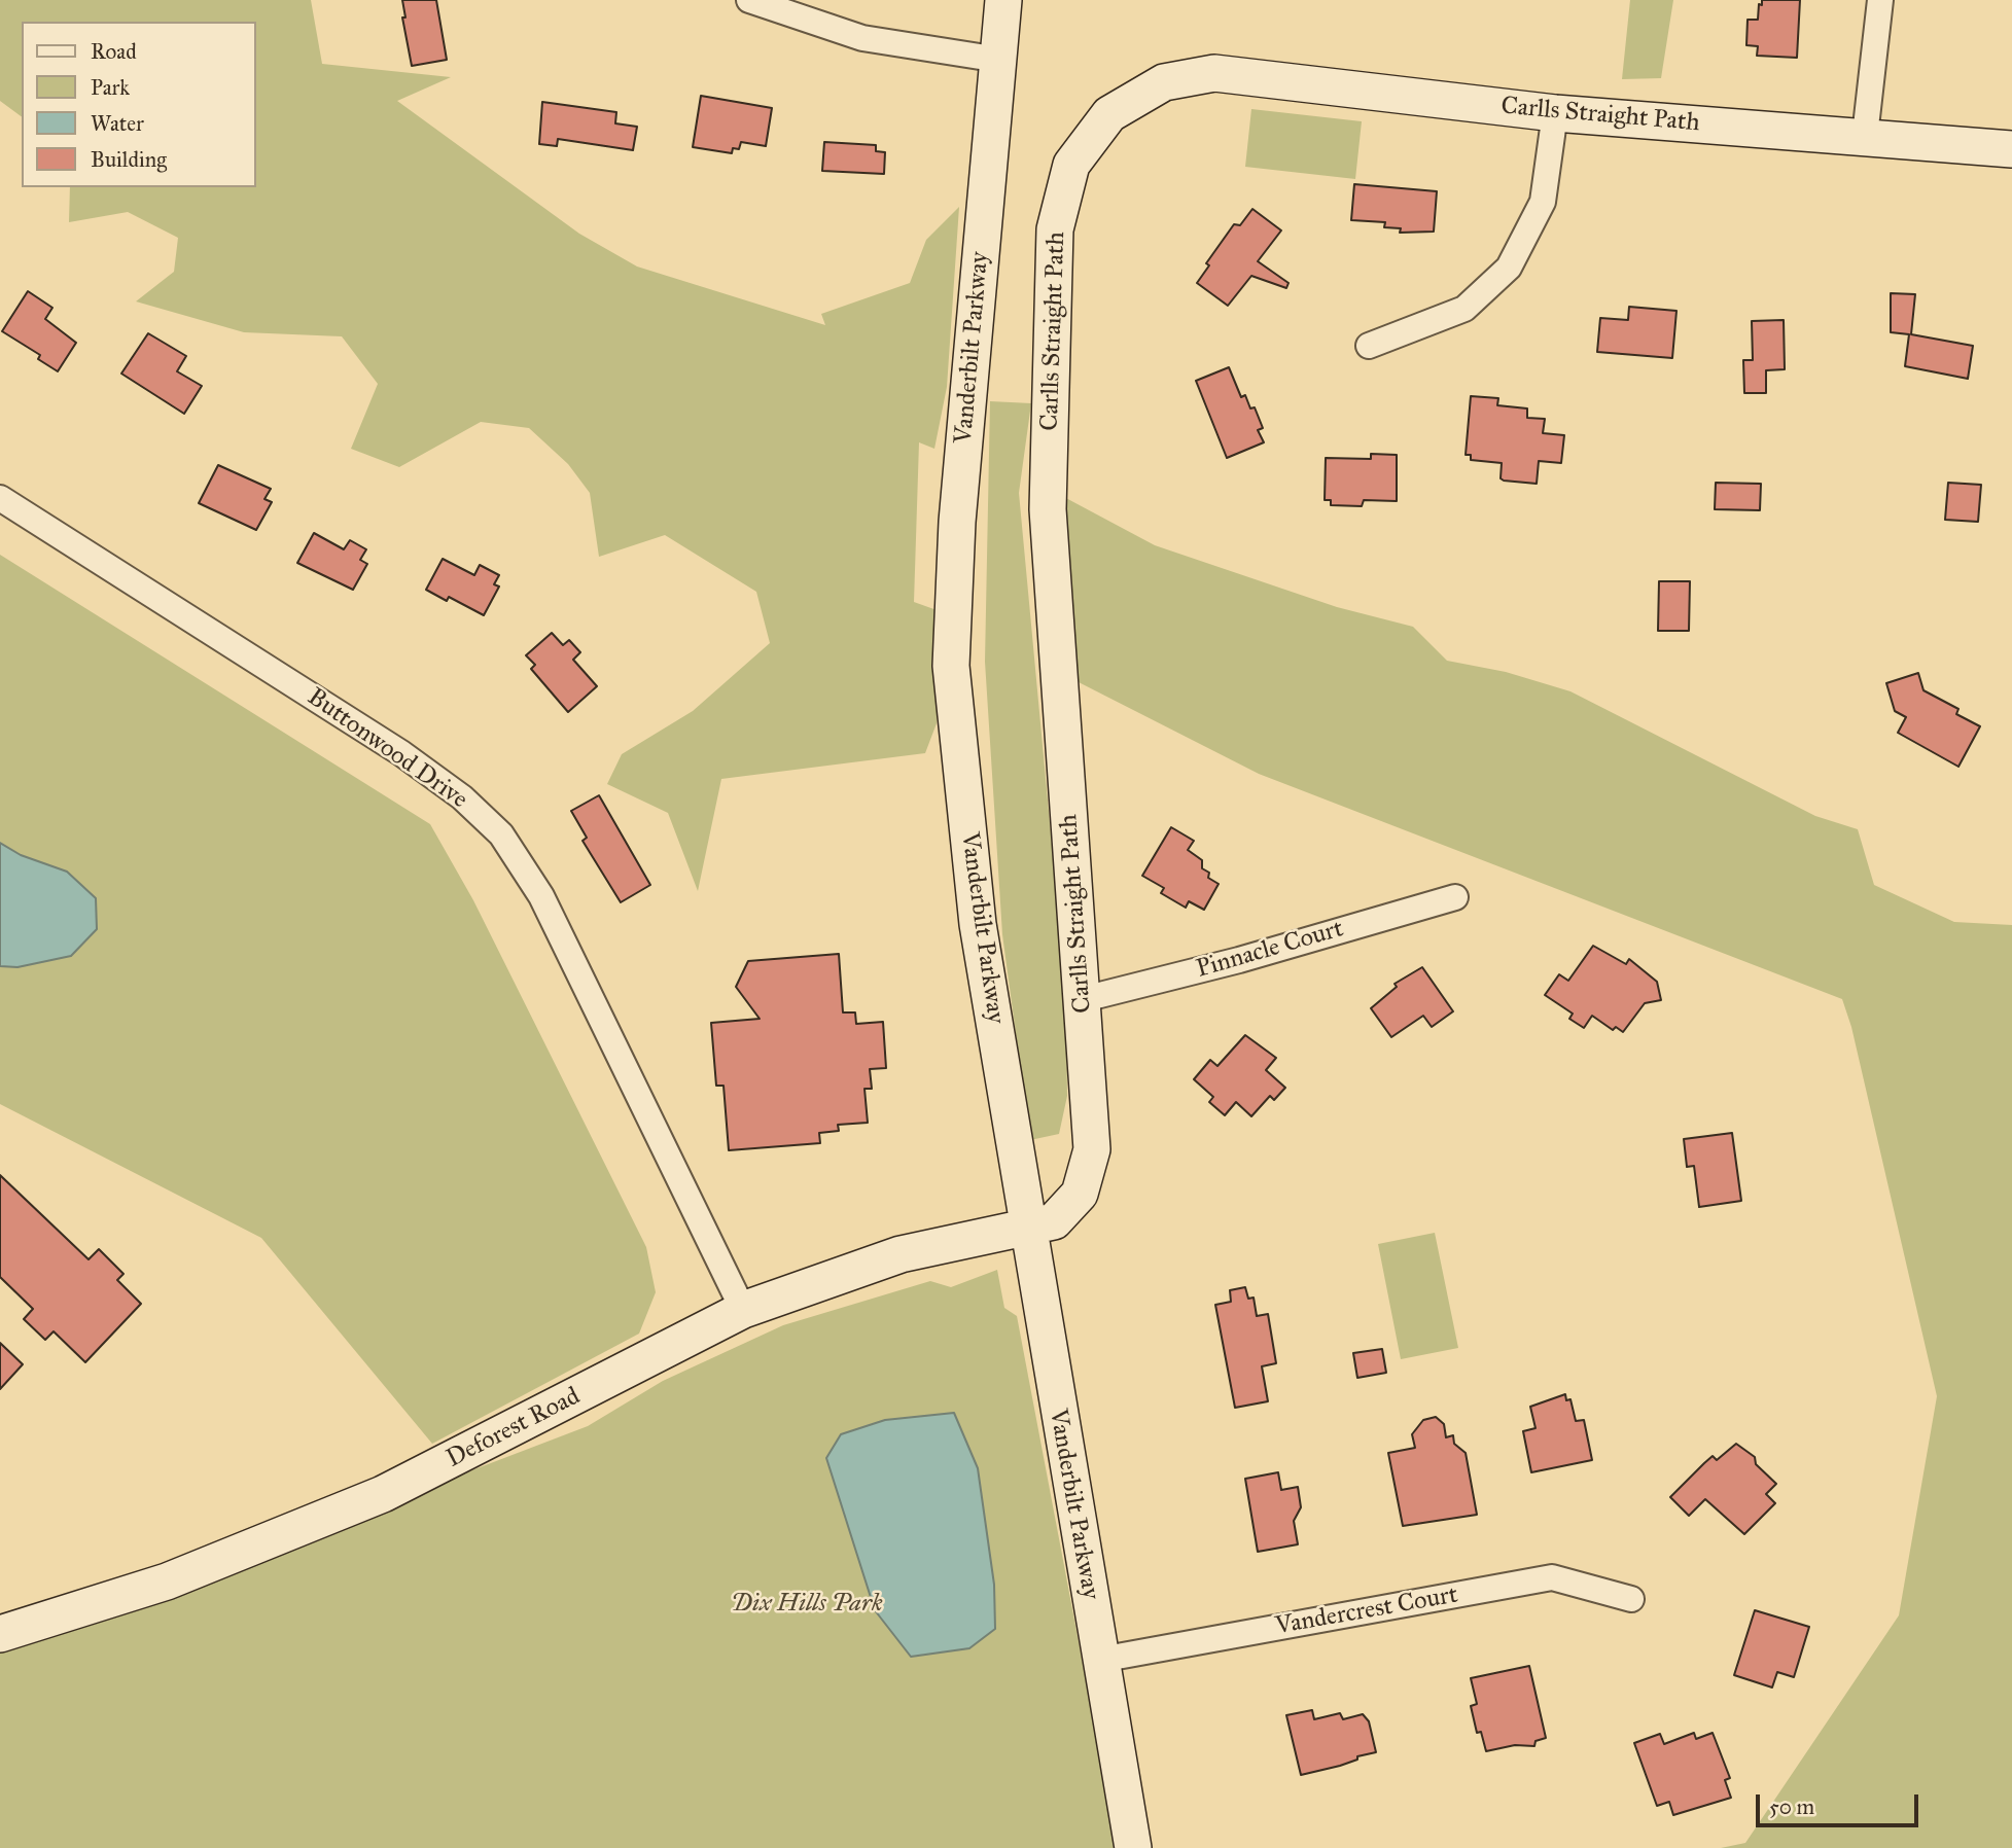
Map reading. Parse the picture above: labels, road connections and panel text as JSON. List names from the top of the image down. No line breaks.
{"streets":{"street":["Carlls Straight Path","Vanderbilt Parkway","Buttonwood Drive","Pinnacle Court","Deforest Road","Vandercrest Court"]},"crossings":[["Carlls Straight Path","Vanderbilt Parkway"],["Carlls Straight Path","Pinnacle Court"],["Carlls Straight Path","Deforest Road"],["Vanderbilt Parkway","Deforest Road"],["Vanderbilt Parkway","Vandercrest Court"],["Buttonwood Drive","Deforest Road"]],"parks":["Dix Hills Park"],"legend":["Road","Park","Water","Building"],"scale_bar":"50 m"}
